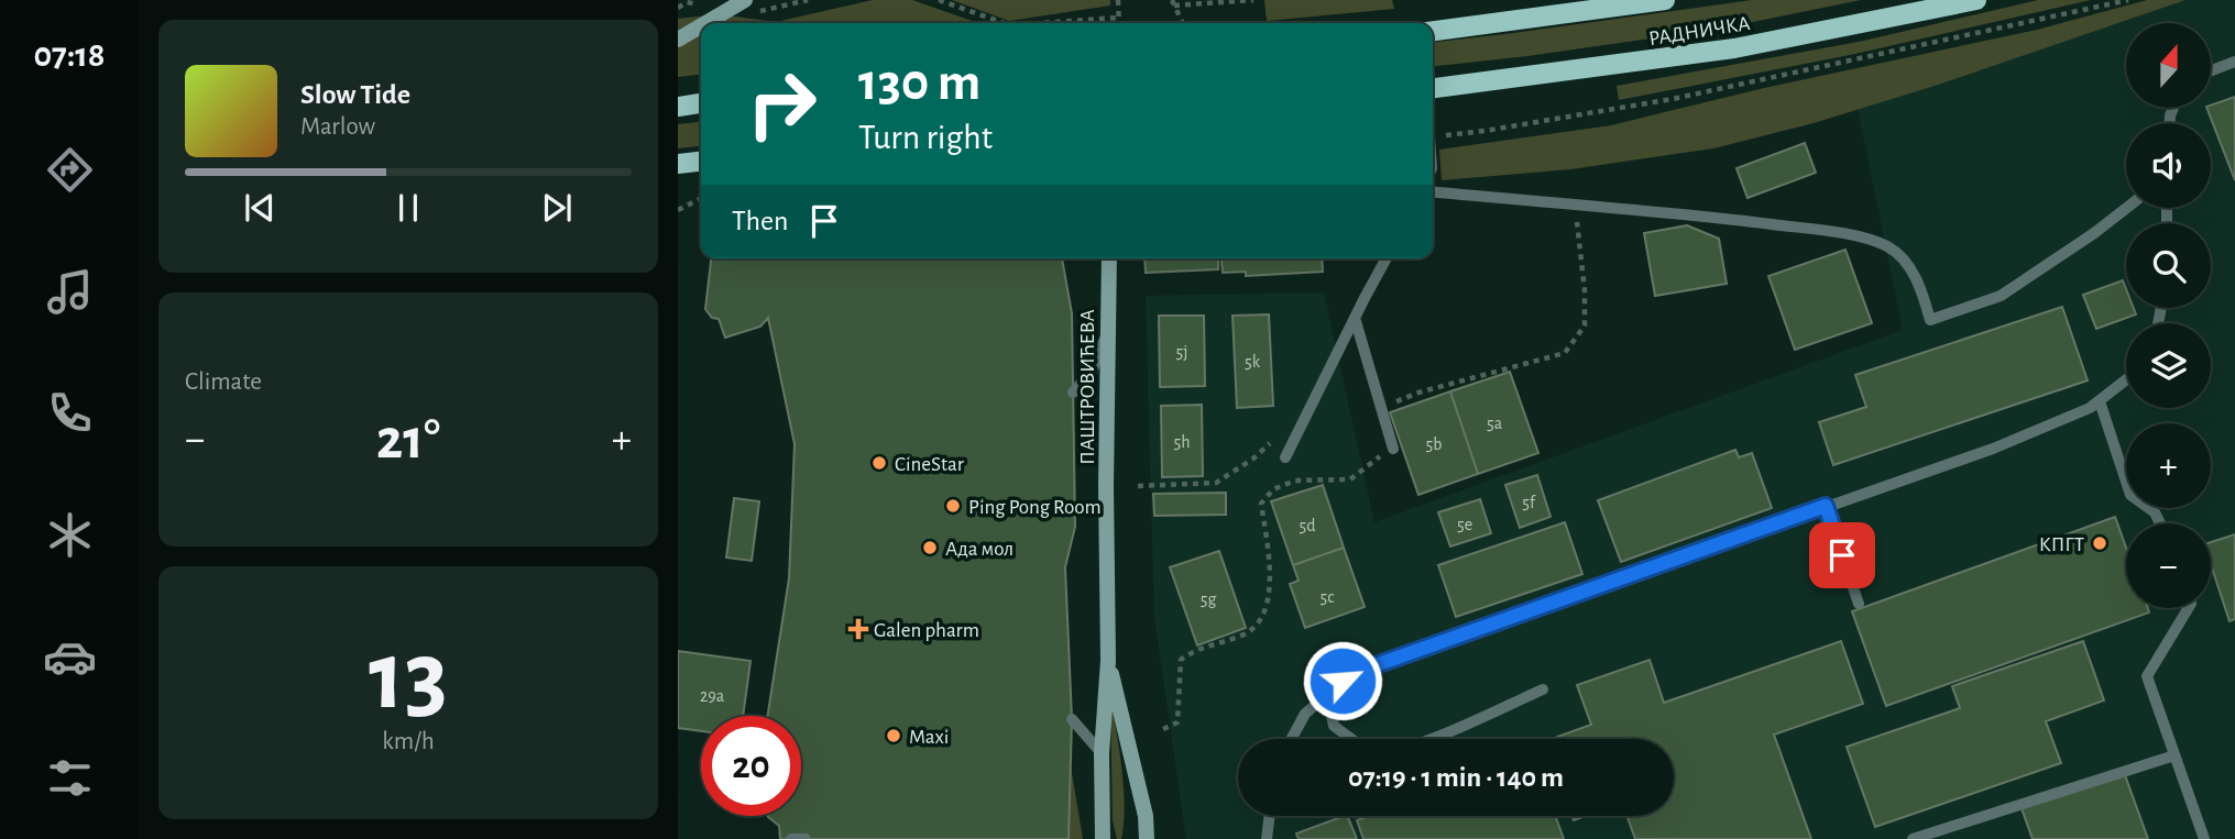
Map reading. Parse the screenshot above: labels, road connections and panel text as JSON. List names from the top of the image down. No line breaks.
{"streets":{"main road":["РАДНИЧКА","ПАШТРОВИЋЕВА"]},"places":{"other":["CineStar","Ping Pong Room","КПГТ","Ада мол","Maxi"],"health":["Galen pharm"]},"house_numbers":["5j","5k","5a","5h","5b","5f","5e","5d","5c","5g","29a"],"north":"top","page":{"tabs":"07:18","map_buttons":["+","−"],"turn":["130 m","Turn right"],"song":["Slow Tide","Marlow"],"then":"Then","tile":["Climate",["13","km/h"]],"heat":["−","21°","+"],"limit":"20","trip":"07:19 · 1 min · 140 m"}}
